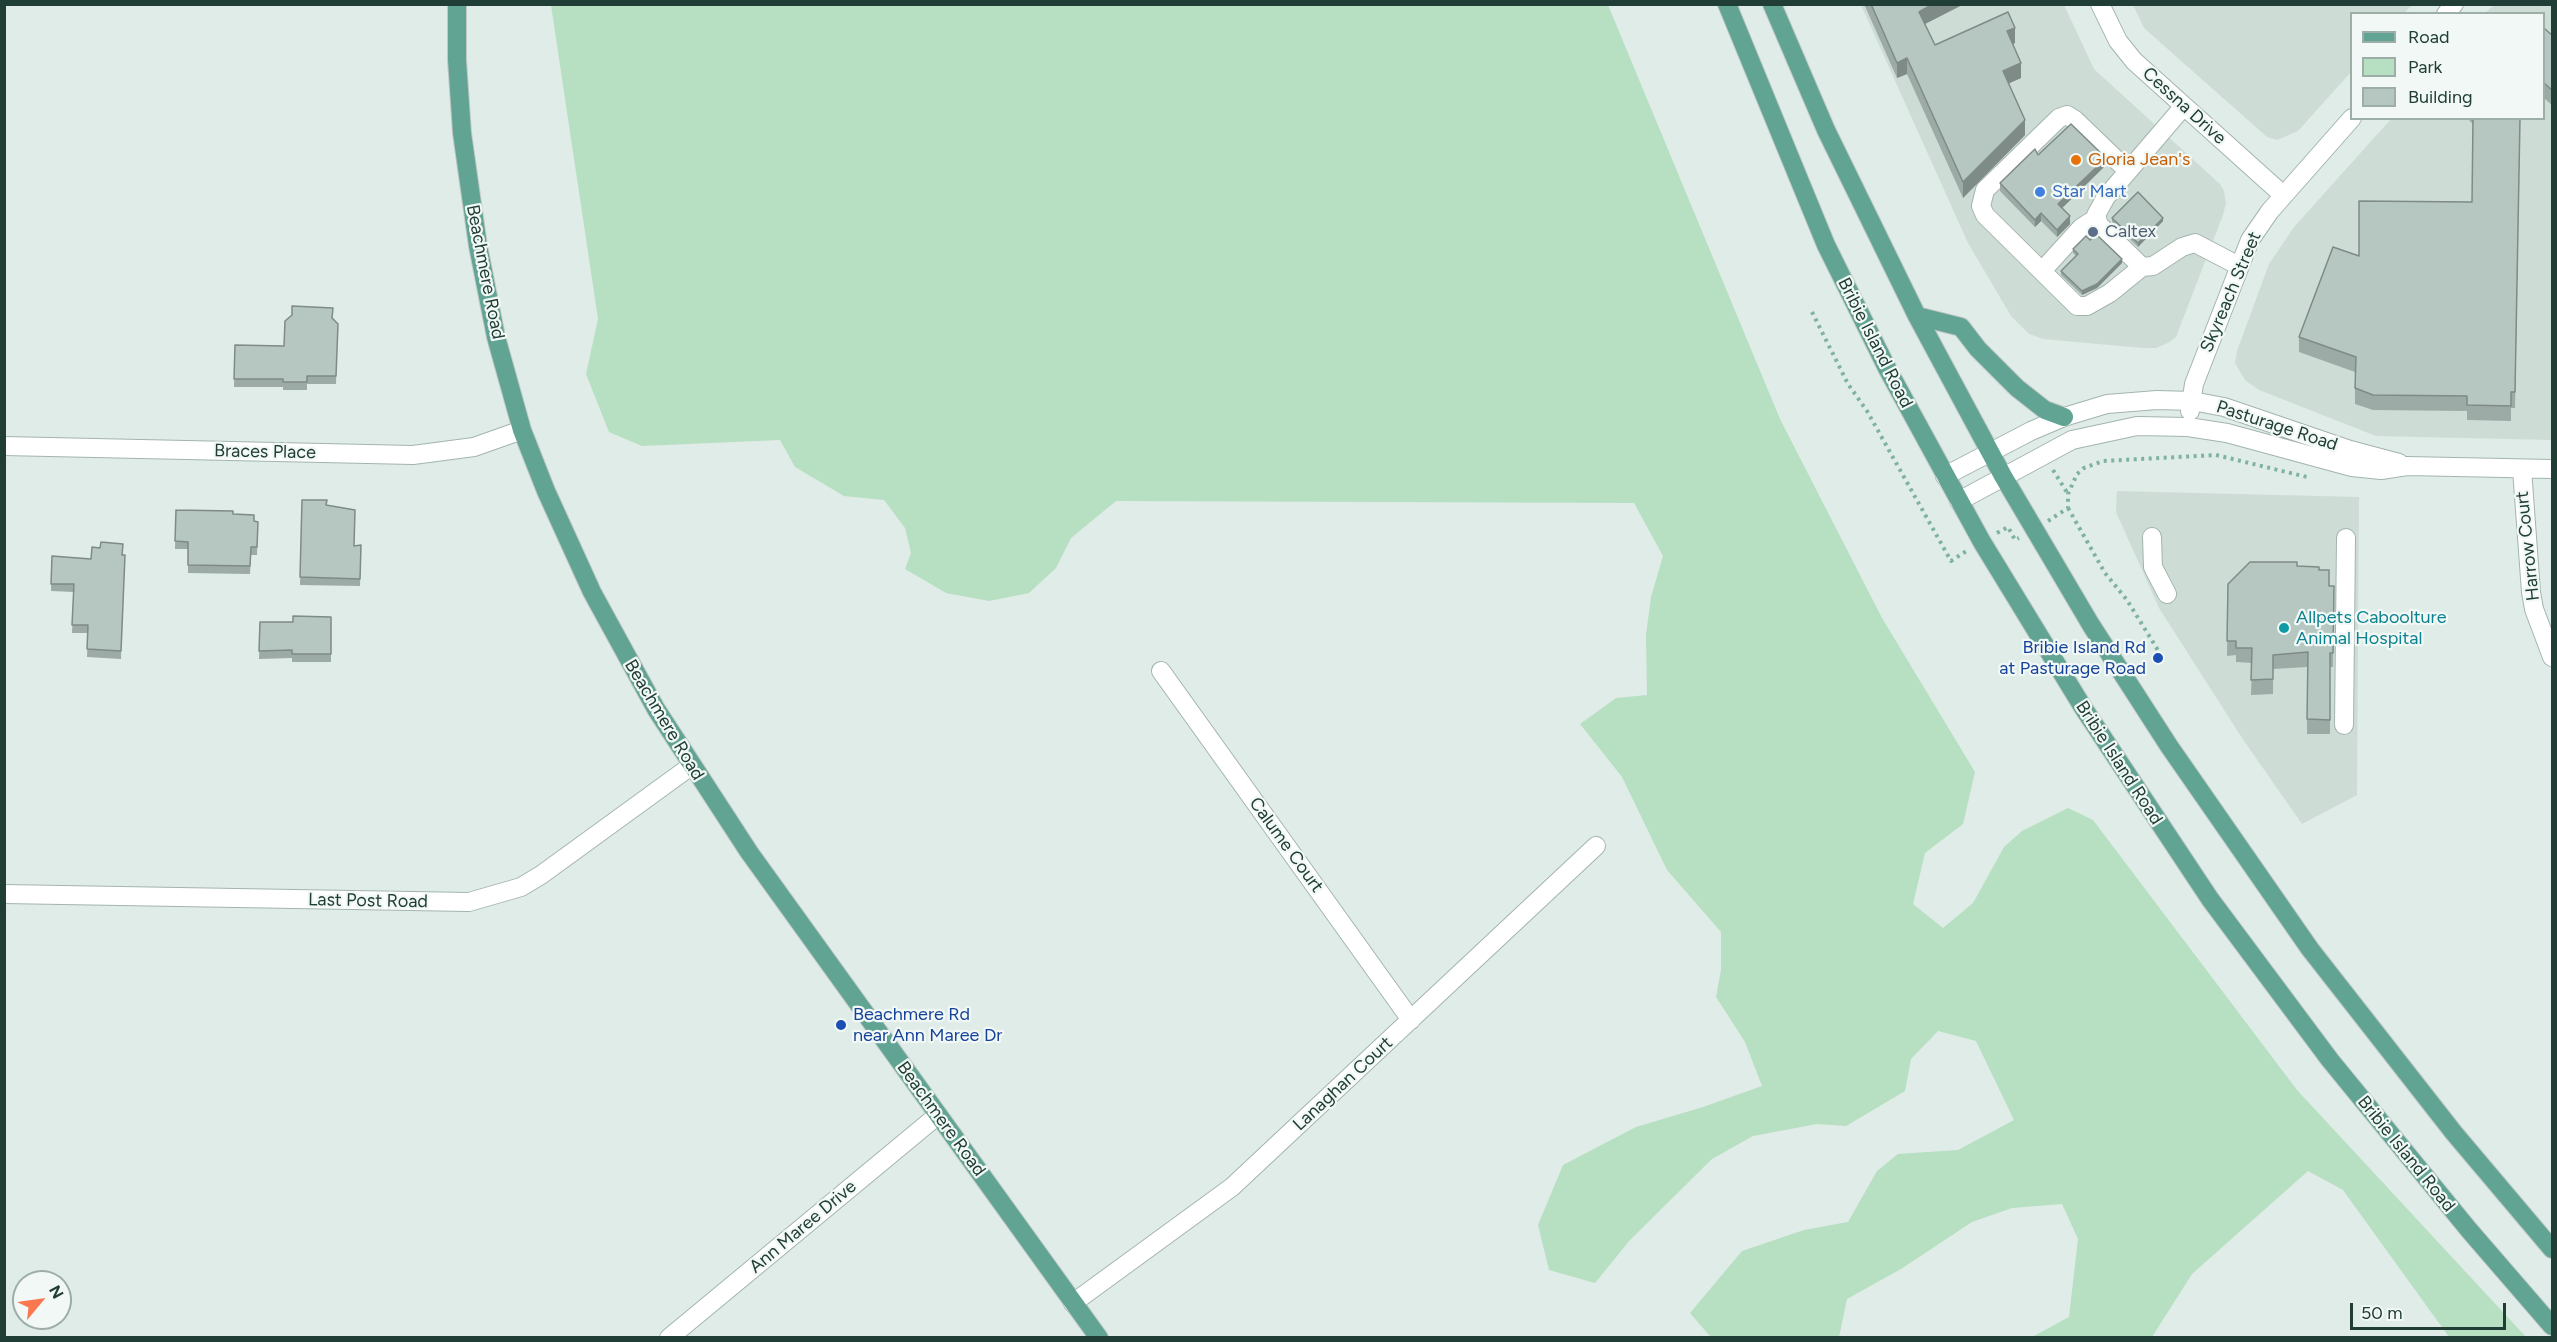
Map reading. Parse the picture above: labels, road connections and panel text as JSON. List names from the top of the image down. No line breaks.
{"streets":{"main road":["Beachmere Road","Bribie Island Road"],"street":["Cessna Drive","Skyreach Street","Pasturage Road","Braces Place","Harrow Court","Calume Court","Last Post Road","Lanaghan Court","Ann Maree Drive"]},"crossings":[["Cessna Drive","Skyreach Street"],["Beachmere Road","Braces Place"],["Beachmere Road","Last Post Road"],["Beachmere Road","Lanaghan Court"],["Beachmere Road","Ann Maree Drive"],["Skyreach Street","Pasturage Road"],["Bribie Island Road","Pasturage Road"],["Pasturage Road","Harrow Court"],["Calume Court","Lanaghan Court"]],"places":["Gloria Jean's","Star Mart","Caltex","Allpets Caboolture Animal Hospital","Bribie Island Rd at Pasturage Road","Beachmere Rd near Ann Maree Dr"],"legend":["Road","Park","Building"],"scale_bar":"50 m","north":"top right"}
